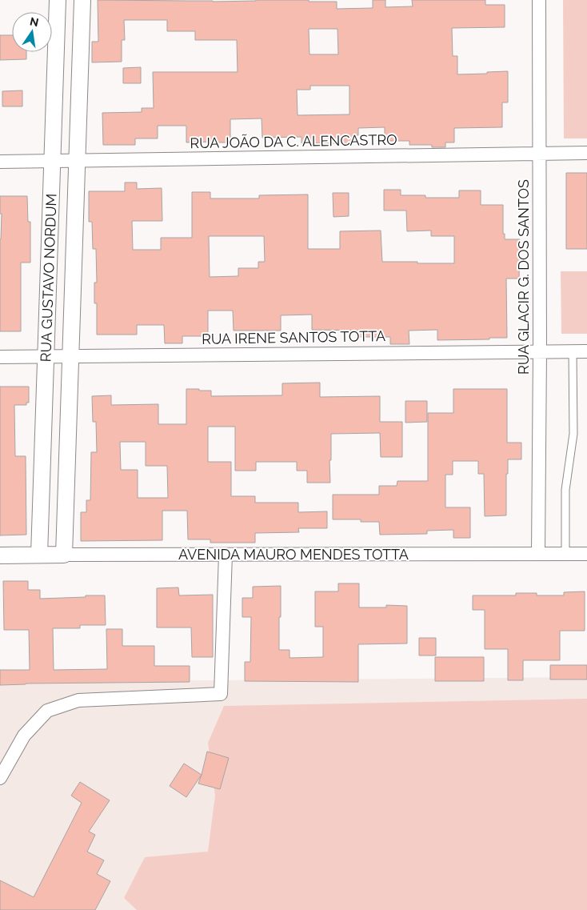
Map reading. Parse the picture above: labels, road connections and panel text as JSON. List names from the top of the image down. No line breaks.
{"streets":{"street":["RUA JOÃO DA C. ALENCASTRO","RUA GLACIR G. DOS SANTOS","RUA GUSTAVO NORDUM","RUA IRENE SANTOS TOTTA","AVENIDA MAURO MENDES TOTTA"]},"crossings":[["RUA JOÃO DA C. ALENCASTRO","RUA GLACIR G. DOS SANTOS"],["RUA JOÃO DA C. ALENCASTRO","RUA GUSTAVO NORDUM"],["RUA GLACIR G. DOS SANTOS","RUA IRENE SANTOS TOTTA"],["RUA GLACIR G. DOS SANTOS","AVENIDA MAURO MENDES TOTTA"],["RUA GUSTAVO NORDUM","RUA IRENE SANTOS TOTTA"],["RUA GUSTAVO NORDUM","AVENIDA MAURO MENDES TOTTA"]],"north":"top"}
